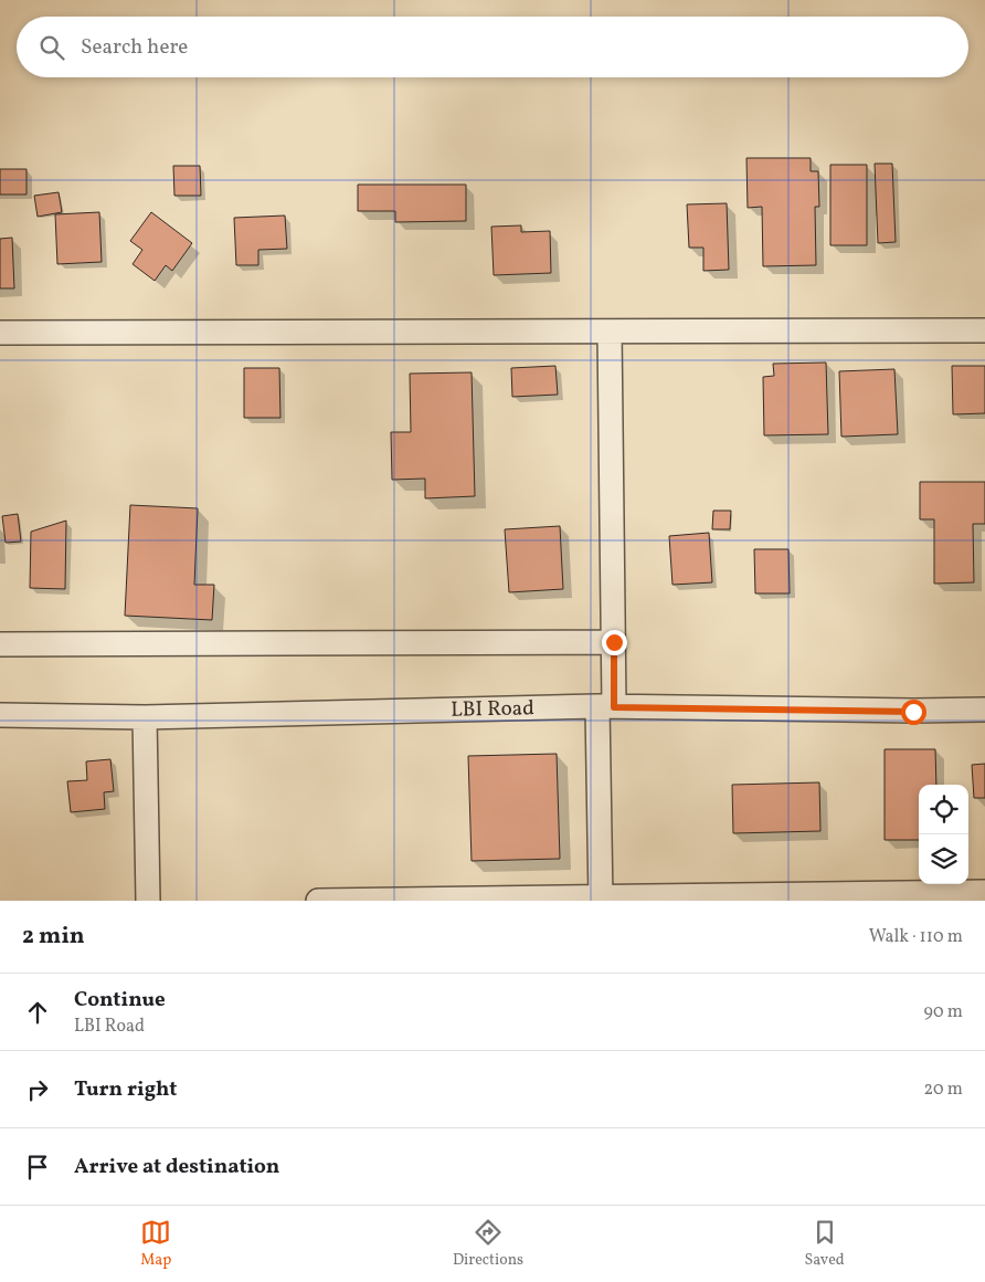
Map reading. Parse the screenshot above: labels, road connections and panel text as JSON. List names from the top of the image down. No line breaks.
{"streets":{"street":["LBI Road"]},"page":{"search":"Search here","heading":["2 min","Walk · 110 m"],"list":[["Continue","LBI Road","90 m"],["Turn right","20 m"],"Arrive at destination"],"nav":["Map","Directions","Saved"]}}
